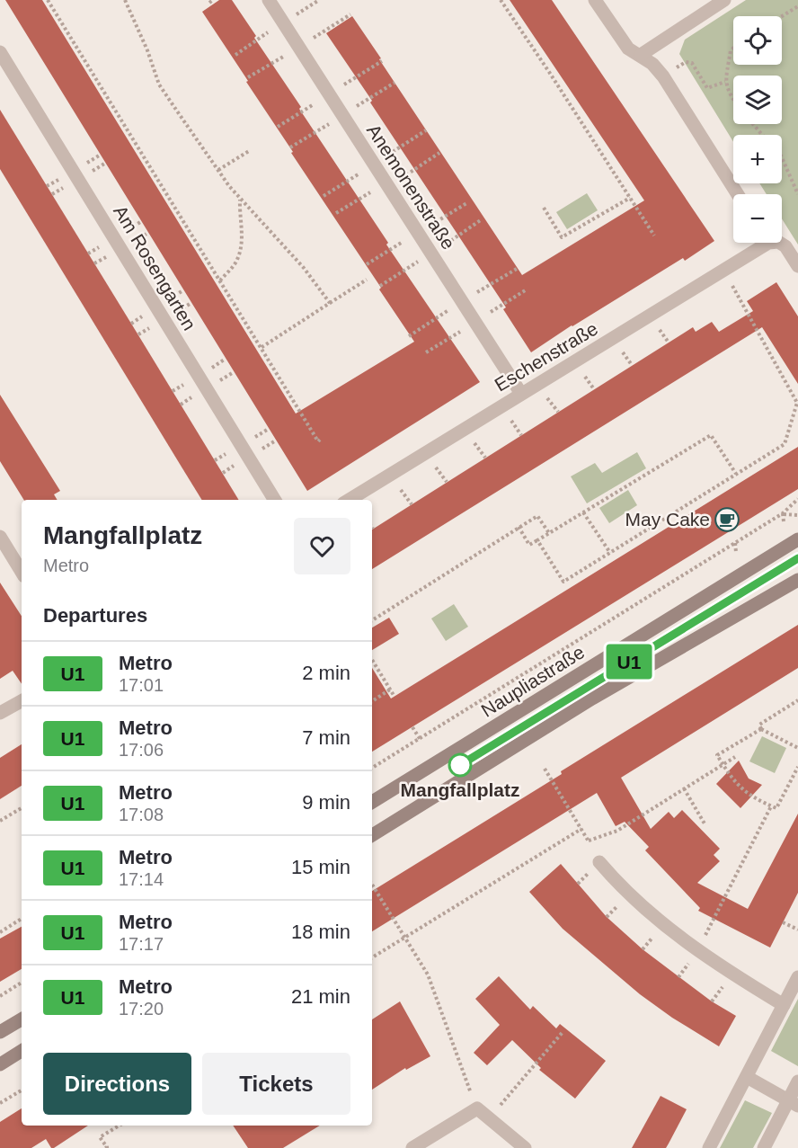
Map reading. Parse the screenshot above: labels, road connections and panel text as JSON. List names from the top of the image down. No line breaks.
{"streets":{"street":["Anemonenstraße","Am Rosengarten","Eschenstraße","Naupliastraße"]},"crossings":[["Anemonenstraße","Eschenstraße"]],"places":{"cafe":["May Cake"],"other":["Mangfallplatz"]},"lines":["metro line U1"],"page":{"on_map":"U1","map_buttons":["+","−"],"heading":[["Mangfallplatz","Metro"],"Departures"],"list":[{"mark":"U1","name":"Metro","note":"17:01","value":"2 min"},{"mark":"U1","name":"Metro","note":"17:06","value":"7 min"},{"mark":"U1","name":"Metro","note":"17:08","value":"9 min"},{"mark":"U1","name":"Metro","note":"17:14","value":"15 min"},{"mark":"U1","name":"Metro","note":"17:17","value":"18 min"},{"mark":"U1","name":"Metro","note":"17:20","value":"21 min"}],"buttons":["Directions","Tickets"]}}
